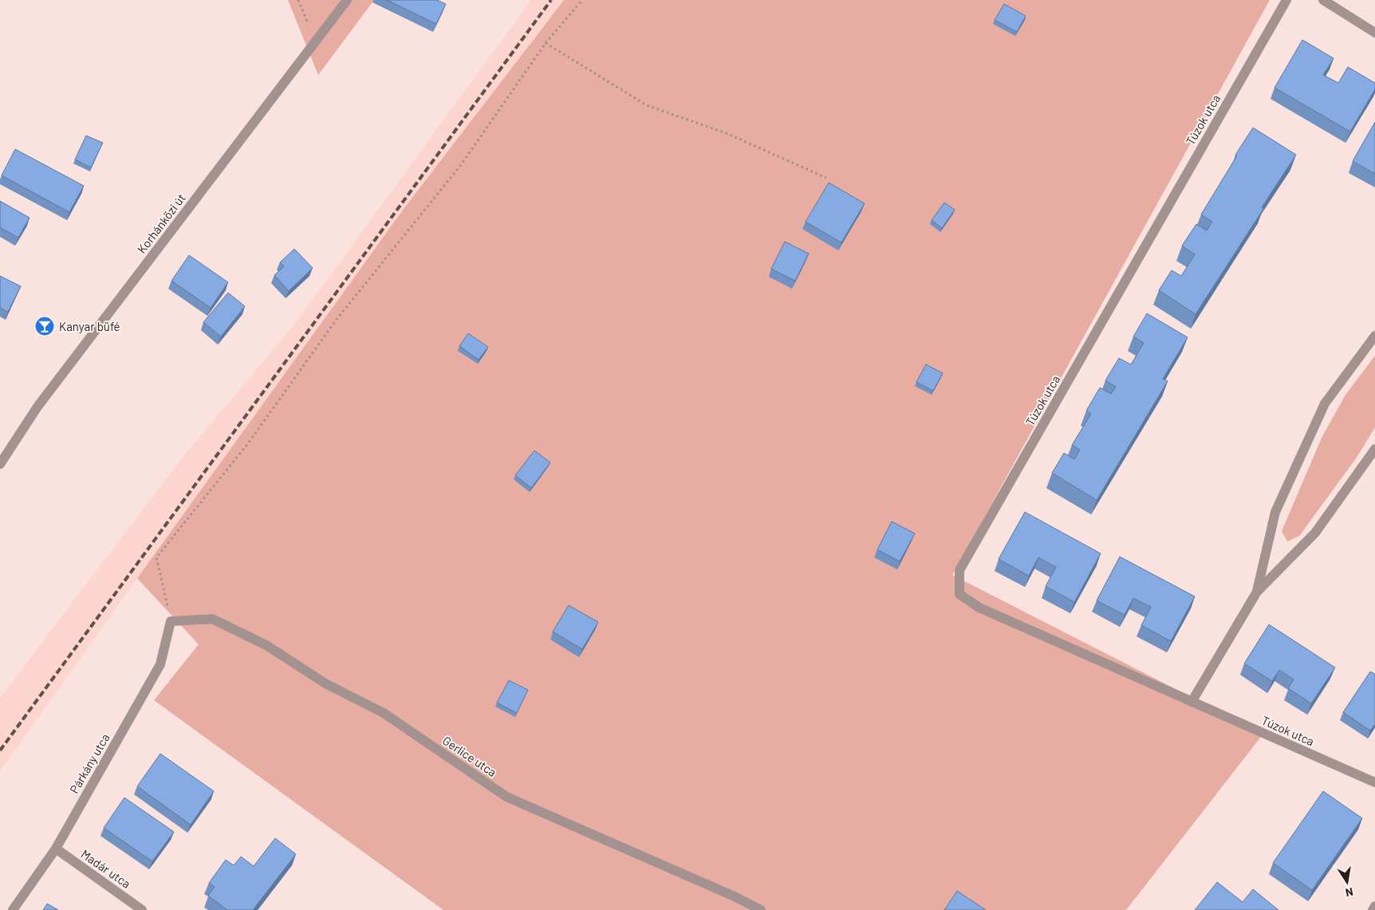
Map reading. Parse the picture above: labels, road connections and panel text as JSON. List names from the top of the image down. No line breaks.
{"streets":{"street":["Túzok utca","Korhánközi út","Gerlice utca","Párkány utca","Madár utca"]},"crossings":[["Gerlice utca","Párkány utca"],["Párkány utca","Madár utca"]],"places":{"bar":["Kanyar büfé"]},"north":"bottom"}
